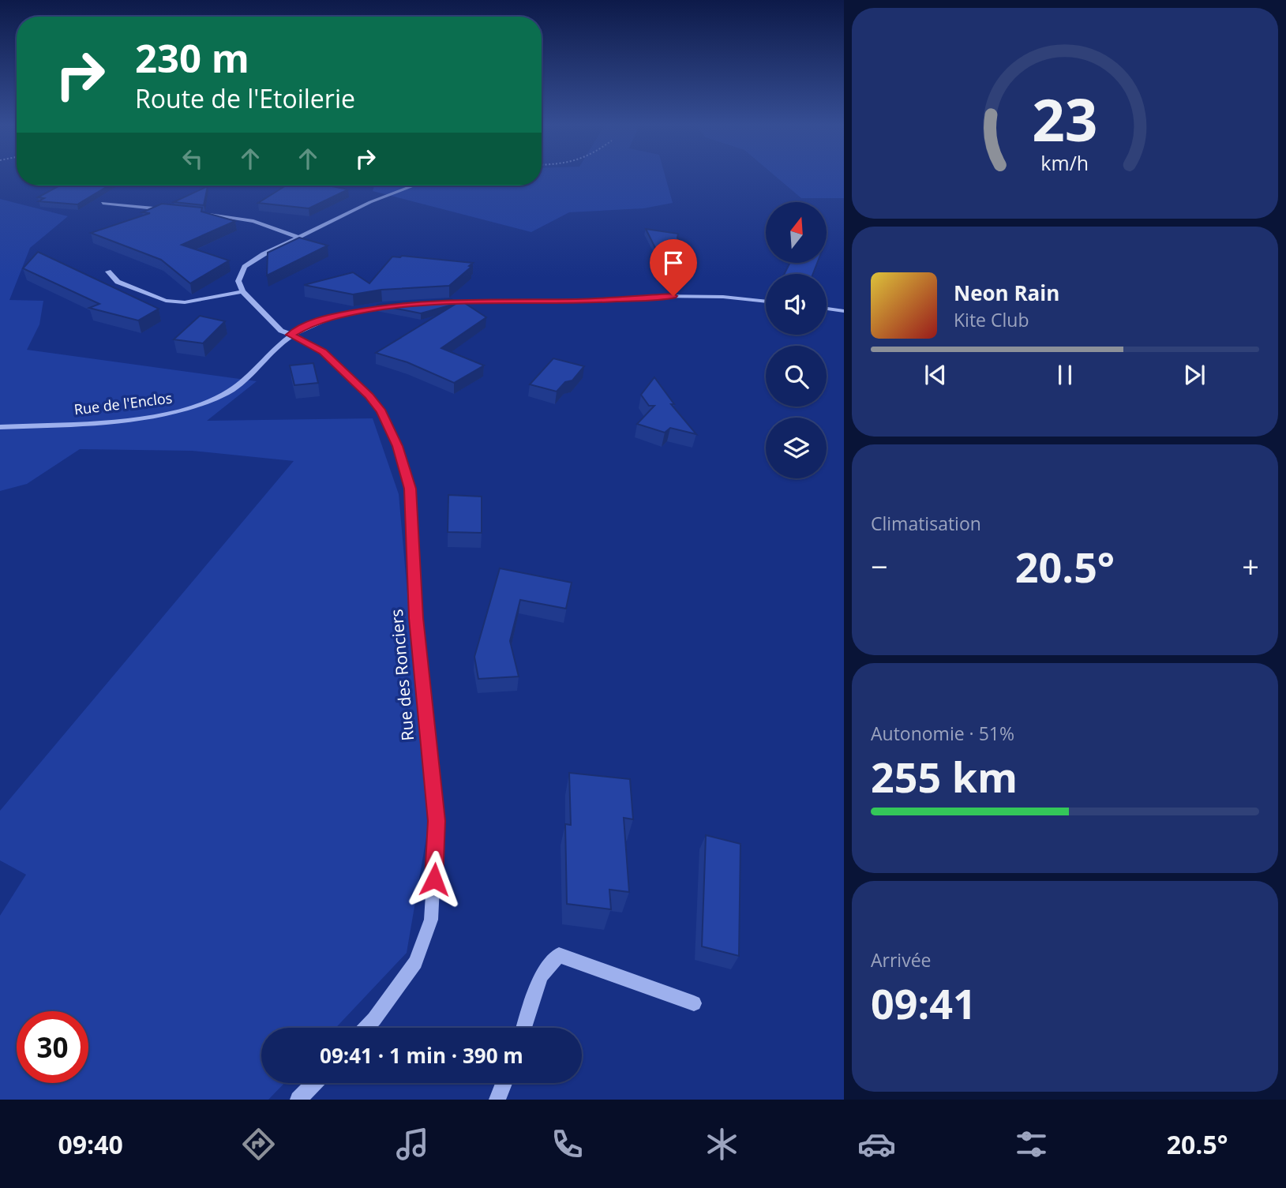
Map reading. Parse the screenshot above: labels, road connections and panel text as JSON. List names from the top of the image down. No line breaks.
{"streets":{"street":["Rue de l'Enclos","Rue des Ronciers"]},"crossings":[["Rue de l'Enclos","Rue des Ronciers"]],"north":"top","page":{"turn":["230 m","Route de l'Etoilerie"],"song":["Neon Rain","Kite Club"],"tile":["Climatisation",["Autonomie · 51%","255 km"],["Arrivée","09:41"]],"heat":["−","20.5°","+"],"limit":"30","trip":"09:41 · 1 min · 390 m","tabs":["09:40","20.5°"],"gauge":["23","km/h"]}}
